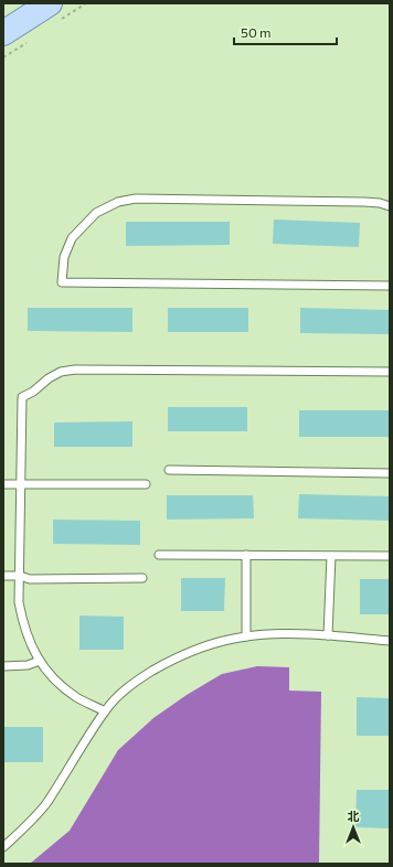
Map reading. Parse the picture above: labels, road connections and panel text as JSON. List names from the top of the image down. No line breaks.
{"scale_bar":"50 m","north":"top"}
